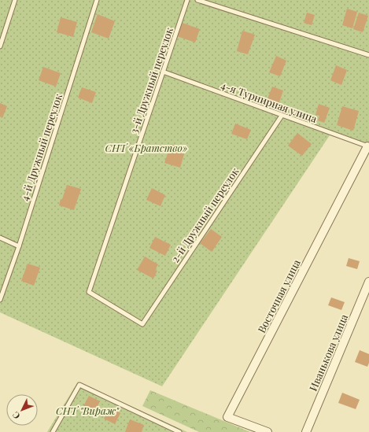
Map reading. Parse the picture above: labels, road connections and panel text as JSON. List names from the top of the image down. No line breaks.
{"streets":{"street":["Восточная улица","Иванькова улица"],"lane":["3-й Дружный переулок","4-я Турнирная улица","4-й Дружный переулок","2-й Дружный переулок"]},"crossings":[["3-й Дружный переулок","4-я Турнирная улица"],["3-й Дружный переулок","2-й Дружный переулок"],["4-я Турнирная улица","2-й Дружный переулок"],["4-я Турнирная улица","Восточная улица"]],"parks":["СНТ «Братство»","СНТ \"Вираж\""],"north":"bottom left"}
